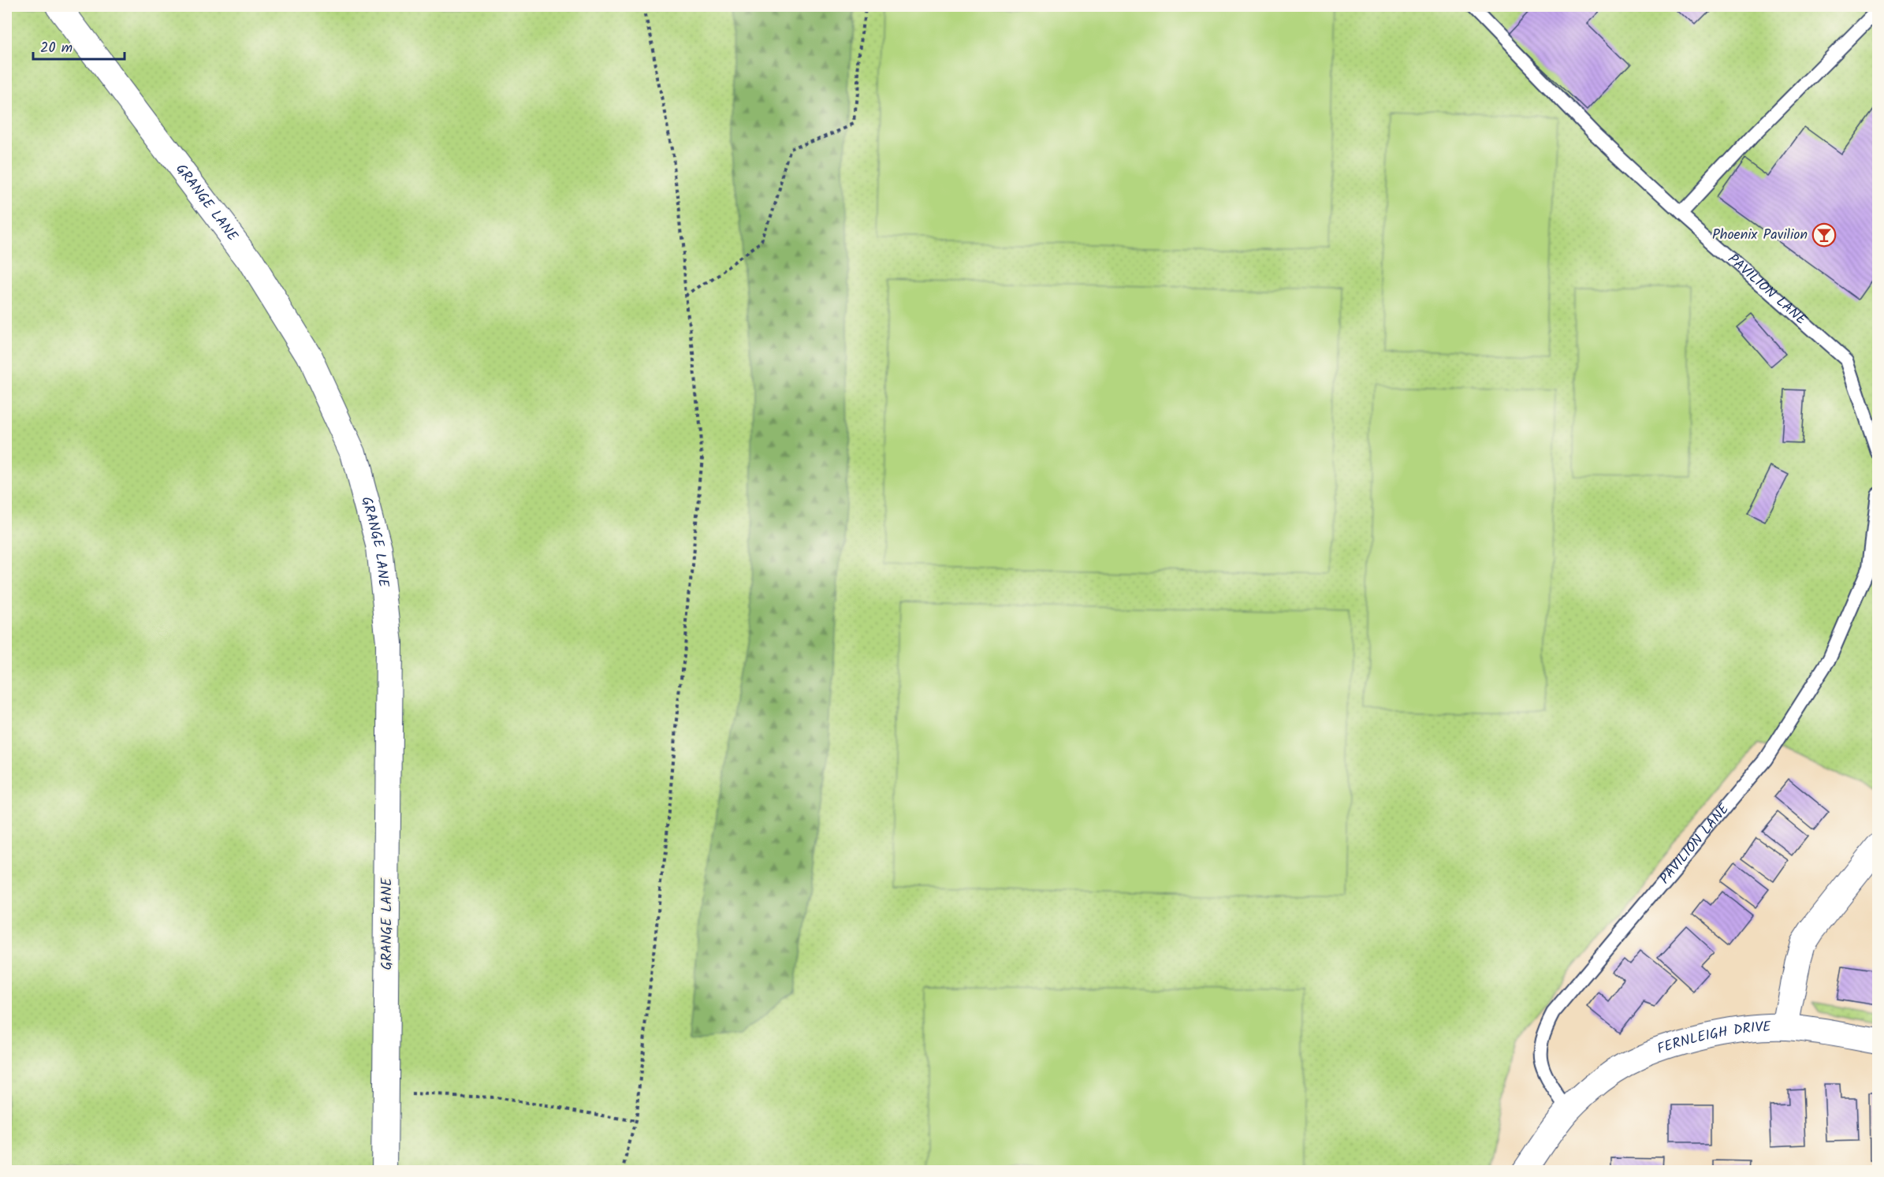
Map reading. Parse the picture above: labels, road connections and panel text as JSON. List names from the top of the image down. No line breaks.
{"streets":{"street":["GRANGE LANE","FERNLEIGH DRIVE"],"lane":["PAVILION LANE"]},"crossings":[["PAVILION LANE","FERNLEIGH DRIVE"]],"places":{"bar":["Phoenix Pavilion"]},"scale_bar":"20 m"}
